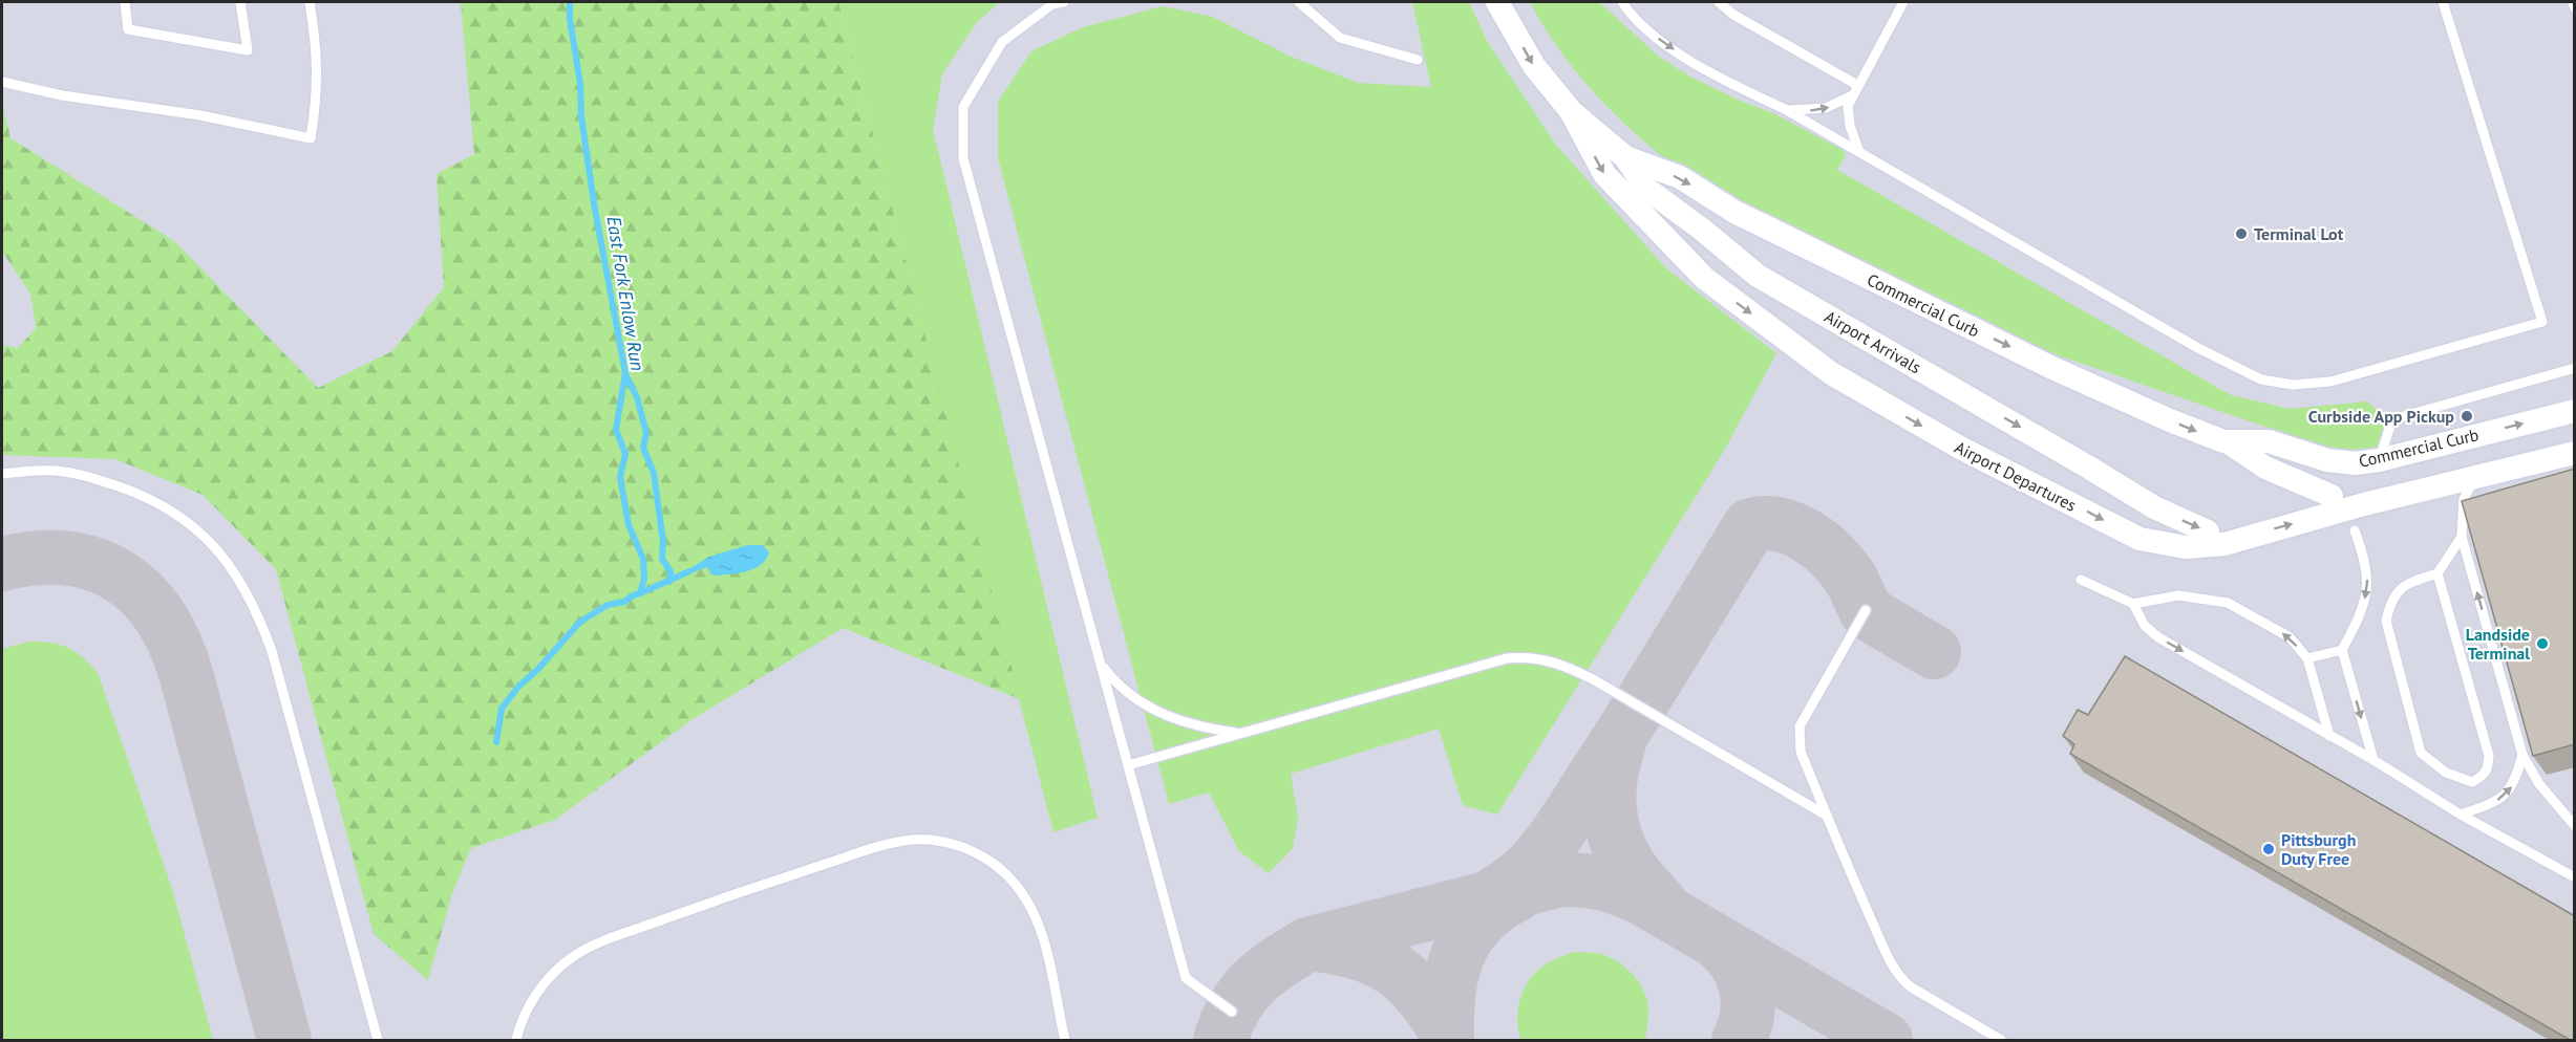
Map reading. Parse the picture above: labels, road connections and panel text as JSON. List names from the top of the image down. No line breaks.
{"streets":{"street":["Commercial Curb","Airport Arrivals","Airport Departures"]},"crossings":[["Commercial Curb","Airport Arrivals"],["Airport Arrivals","Airport Departures"]],"one_way":["Commercial Curb","Airport Arrivals","Airport Departures"],"water":["East Fork Enlow Run"],"places":["Terminal Lot","Curbside App Pickup","Landside Terminal","Pittsburgh Duty Free"]}
